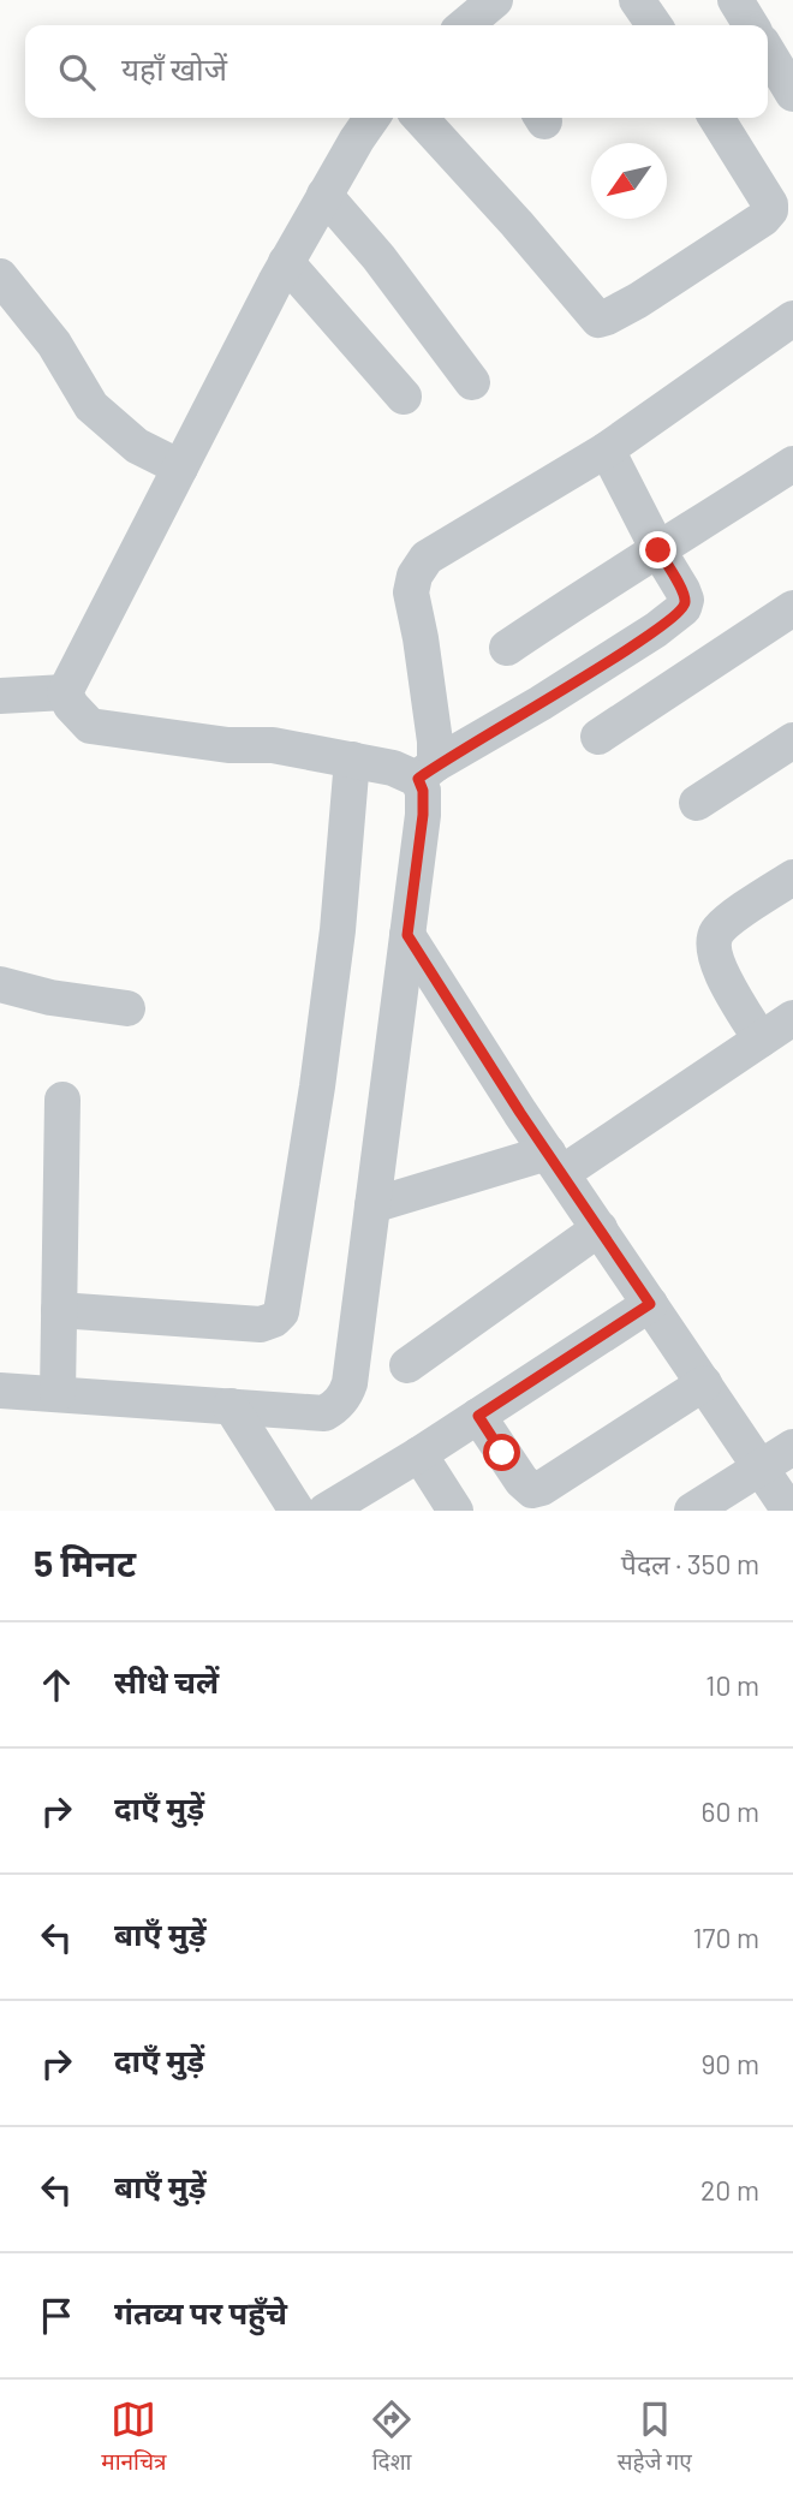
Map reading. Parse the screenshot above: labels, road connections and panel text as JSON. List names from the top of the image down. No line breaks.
{"north":"bottom left","page":{"search":"यहाँ खोजें","heading":["5 मिनट","पैदल · 350 m"],"list":[["सीधे चलें","10 m"],["दाएँ मुड़ें","60 m"],["बाएँ मुड़ें","170 m"],["दाएँ मुड़ें","90 m"],["बाएँ मुड़ें","20 m"],"गंतव्य पर पहुँचे"],"nav":["मानचित्र","दिशा","सहेजे गए"]}}
